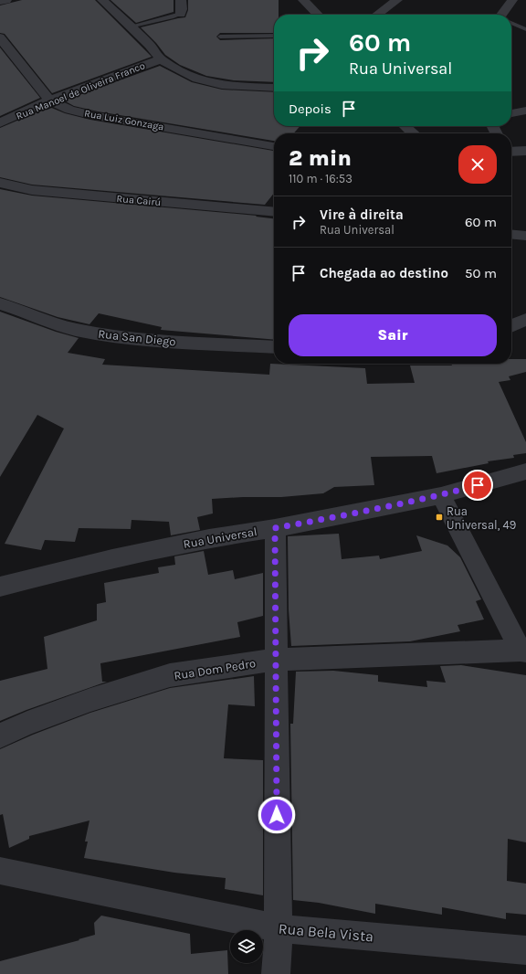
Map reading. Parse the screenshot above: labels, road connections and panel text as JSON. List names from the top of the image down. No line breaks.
{"streets":{"street":["Rua Manoel de Oliveira Franco","Rua Luiz Gonzaga","Rua Cairú","Rua San Diego","Rua Universal","Rua Dom Pedro","Rua Bela Vista"]},"crossings":[["Rua Manoel de Oliveira Franco","Rua Luiz Gonzaga"]],"places":{"transit":["Rua Universal, 49"]},"page":{"turn":["60 m","Rua Universal"],"then":"Depois","heading":["2 min","110 m · 16:53"],"list":[{"name":"Vire à direita","note":"Rua Universal","value":"60 m"},{"name":"Chegada ao destino","value":"50 m"}],"buttons":"Sair"}}
